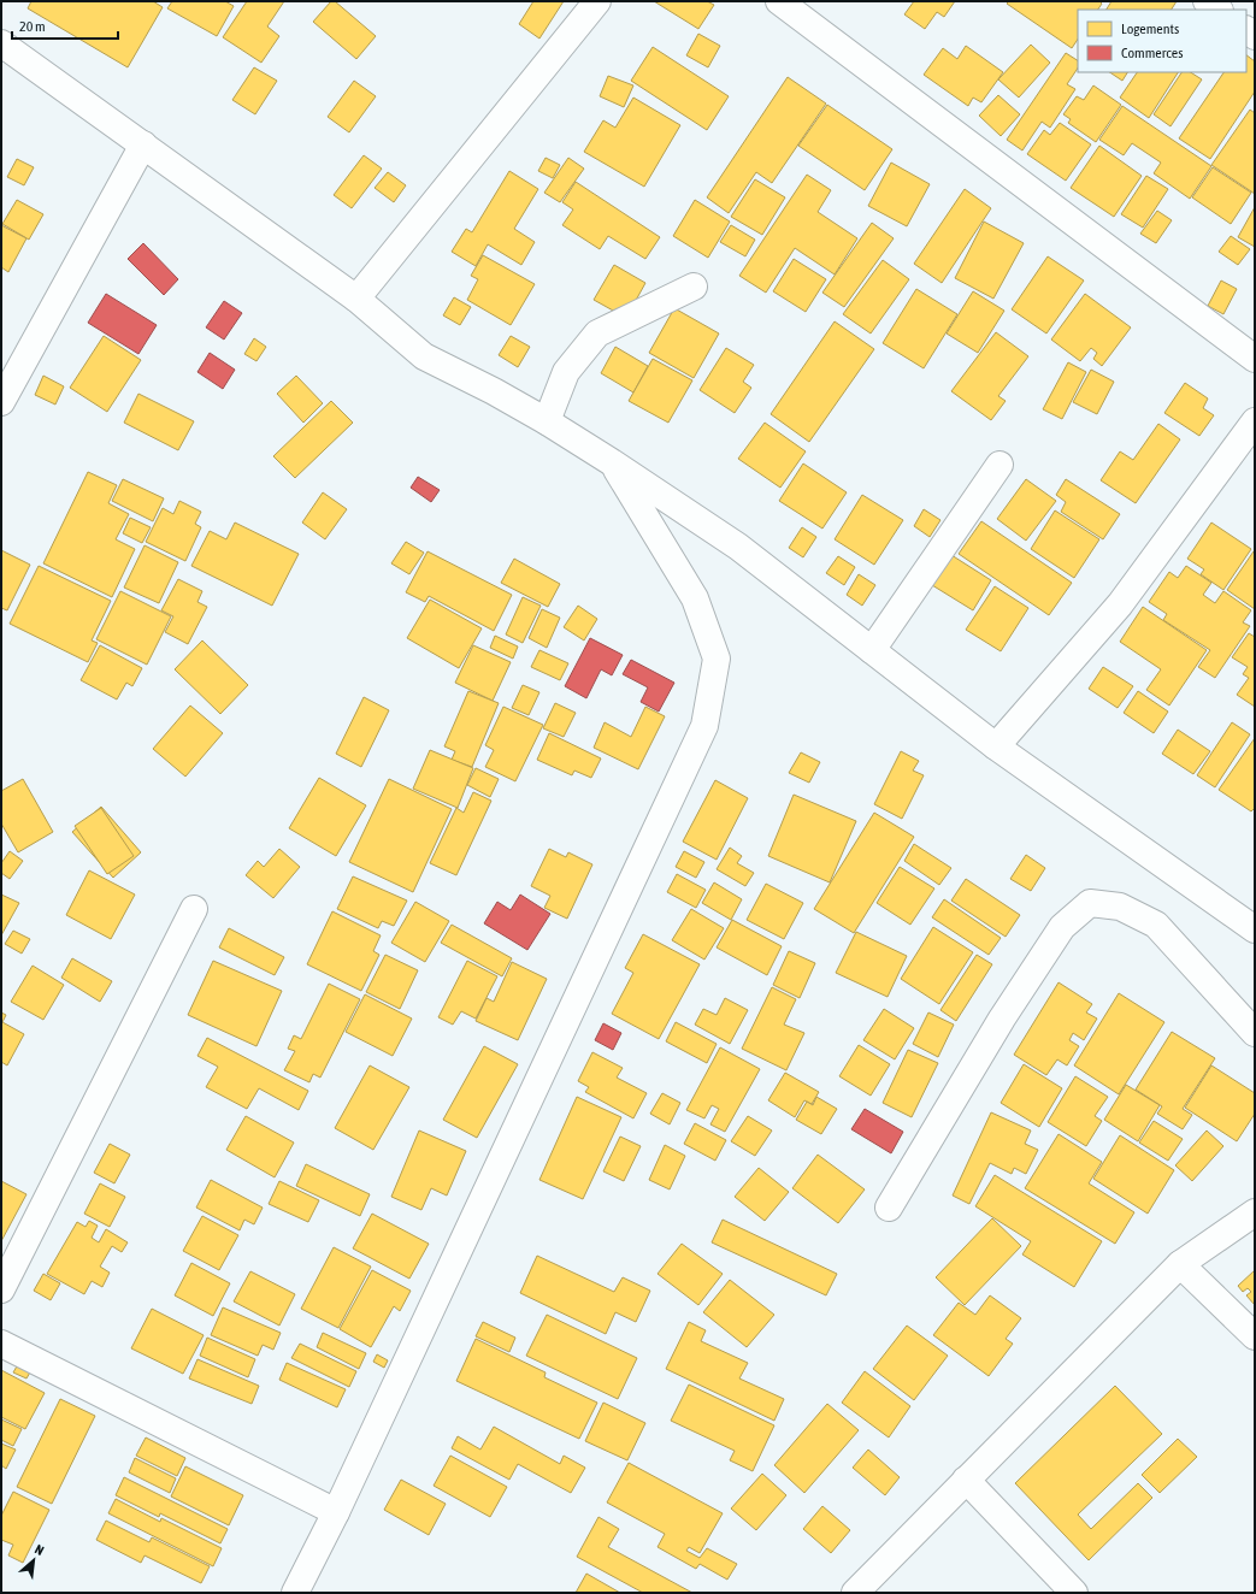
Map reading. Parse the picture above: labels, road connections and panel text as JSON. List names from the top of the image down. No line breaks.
{"legend":["Logements","Commerces"],"scale_bar":"20 m","north":"top right"}
